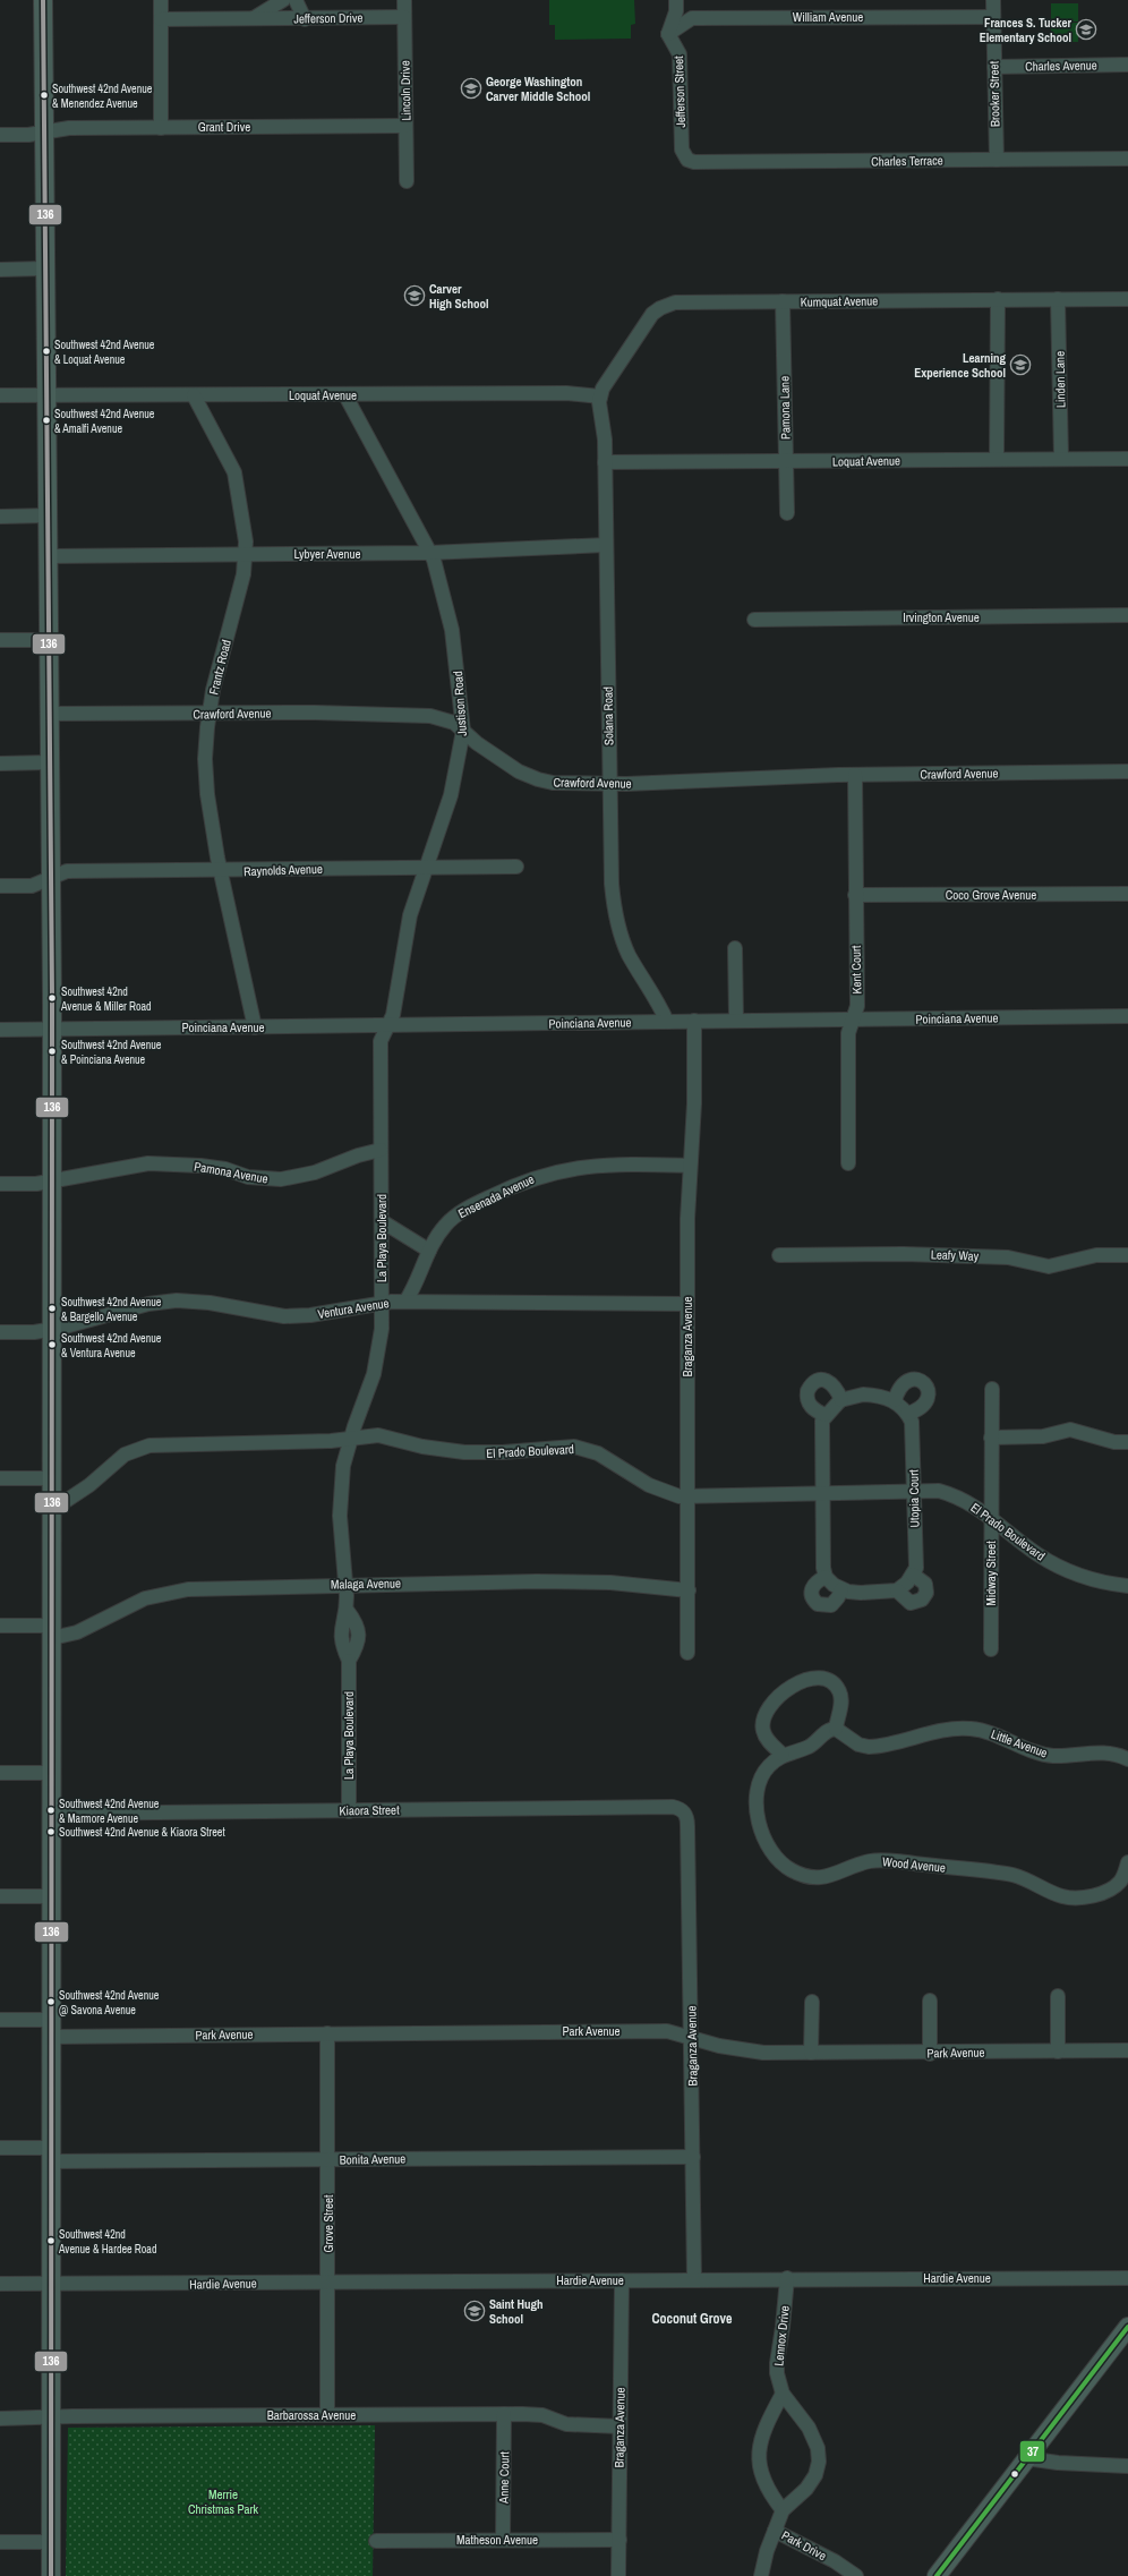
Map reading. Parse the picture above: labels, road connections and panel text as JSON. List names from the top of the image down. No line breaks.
{"streets":{"street":["William Avenue","Jefferson Drive","Charles Avenue","Lincoln Drive","Jefferson Street","Brooker Street","Grant Drive","Charles Terrace","Kumquat Avenue","Linden Lane","Loquat Avenue","Pamona Lane","Lybyer Avenue","Irvington Avenue","Frantz Road","Justison Road","Crawford Avenue","Solana Road","Raynolds Avenue","Coco Grove Avenue","Kent Court","Poinciana Avenue","Pamona Avenue","Ensenada Avenue","La Playa Boulevard","Leafy Way","Ventura Avenue","Braganza Avenue","El Prado Boulevard","Utopia Court","Midway Street","Malaga Avenue","Little Avenue","Kiaora Street","Wood Avenue","Park Avenue","Bonita Avenue","Grove Street","Hardie Avenue","Lennox Drive","Barbarossa Avenue","Anne Court","Matheson Avenue","Park Drive"]},"crossings":[["William Avenue","Jefferson Street"],["William Avenue","Brooker Street"],["Jefferson Drive","Lincoln Drive"],["Charles Avenue","Brooker Street"],["Lincoln Drive","Grant Drive"],["Jefferson Street","Charles Terrace"],["Brooker Street","Charles Terrace"],["Kumquat Avenue","Linden Lane"],["Kumquat Avenue","Loquat Avenue"],["Kumquat Avenue","Pamona Lane"],["Kumquat Avenue","Solana Road"],["Linden Lane","Loquat Avenue"],["Loquat Avenue","Pamona Lane"],["Loquat Avenue","Frantz Road"],["Loquat Avenue","Justison Road"],["Loquat Avenue","Solana Road"],["Lybyer Avenue","Frantz Road"],["Lybyer Avenue","Justison Road"],["Lybyer Avenue","Solana Road"],["Frantz Road","Crawford Avenue"],["Frantz Road","Raynolds Avenue"],["Frantz Road","Poinciana Avenue"],["Justison Road","Crawford Avenue"],["Justison Road","Raynolds Avenue"],["Justison Road","Poinciana Avenue"],["Justison Road","La Playa Boulevard"],["Crawford Avenue","Solana Road"],["Crawford Avenue","Kent Court"],["Solana Road","Poinciana Avenue"],["Coco Grove Avenue","Kent Court"],["Kent Court","Poinciana Avenue"],["Poinciana Avenue","La Playa Boulevard"],["Poinciana Avenue","Braganza Avenue"],["Pamona Avenue","La Playa Boulevard"],["Ensenada Avenue","Ventura Avenue"],["Ensenada Avenue","Braganza Avenue"],["La Playa Boulevard","Ventura Avenue"],["La Playa Boulevard","El Prado Boulevard"],["La Playa Boulevard","Malaga Avenue"],["La Playa Boulevard","Kiaora Street"],["Ventura Avenue","Braganza Avenue"],["Braganza Avenue","El Prado Boulevard"],["Braganza Avenue","Malaga Avenue"],["Braganza Avenue","Kiaora Street"],["Braganza Avenue","Park Avenue"],["Braganza Avenue","Bonita Avenue"],["Braganza Avenue","Hardie Avenue"],["Braganza Avenue","Barbarossa Avenue"],["Braganza Avenue","Matheson Avenue"],["El Prado Boulevard","Utopia Court"],["El Prado Boulevard","Midway Street"],["Little Avenue","Wood Avenue"],["Park Avenue","Grove Street"],["Bonita Avenue","Grove Street"],["Grove Street","Hardie Avenue"],["Grove Street","Barbarossa Avenue"],["Hardie Avenue","Lennox Drive"],["Lennox Drive","Park Drive"],["Barbarossa Avenue","Anne Court"],["Anne Court","Matheson Avenue"]],"districts":["Coconut Grove"],"parks":["Merrie Christmas Park"],"places":{"school or university":["Frances S. Tucker Elementary School","George Washington Carver Middle School","Carver High School","Learning Experience School","Saint Hugh School"],"other":["Southwest 42nd Avenue & Menendez Avenue","Southwest 42nd Avenue & Loquat Avenue","Southwest 42nd Avenue & Amalfi Avenue","Southwest 42nd Avenue & Miller Road","Southwest 42nd Avenue & Poinciana Avenue","Southwest 42nd Avenue & Bargello Avenue","Southwest 42nd Avenue & Ventura Avenue","Southwest 42nd Avenue & Marmore Avenue","Southwest 42nd Avenue & Kiaora Street","Southwest 42nd Avenue @ Savona Avenue","Southwest 42nd Avenue & Hardee Road"]},"lines":["transit line 136","transit line 37"]}
